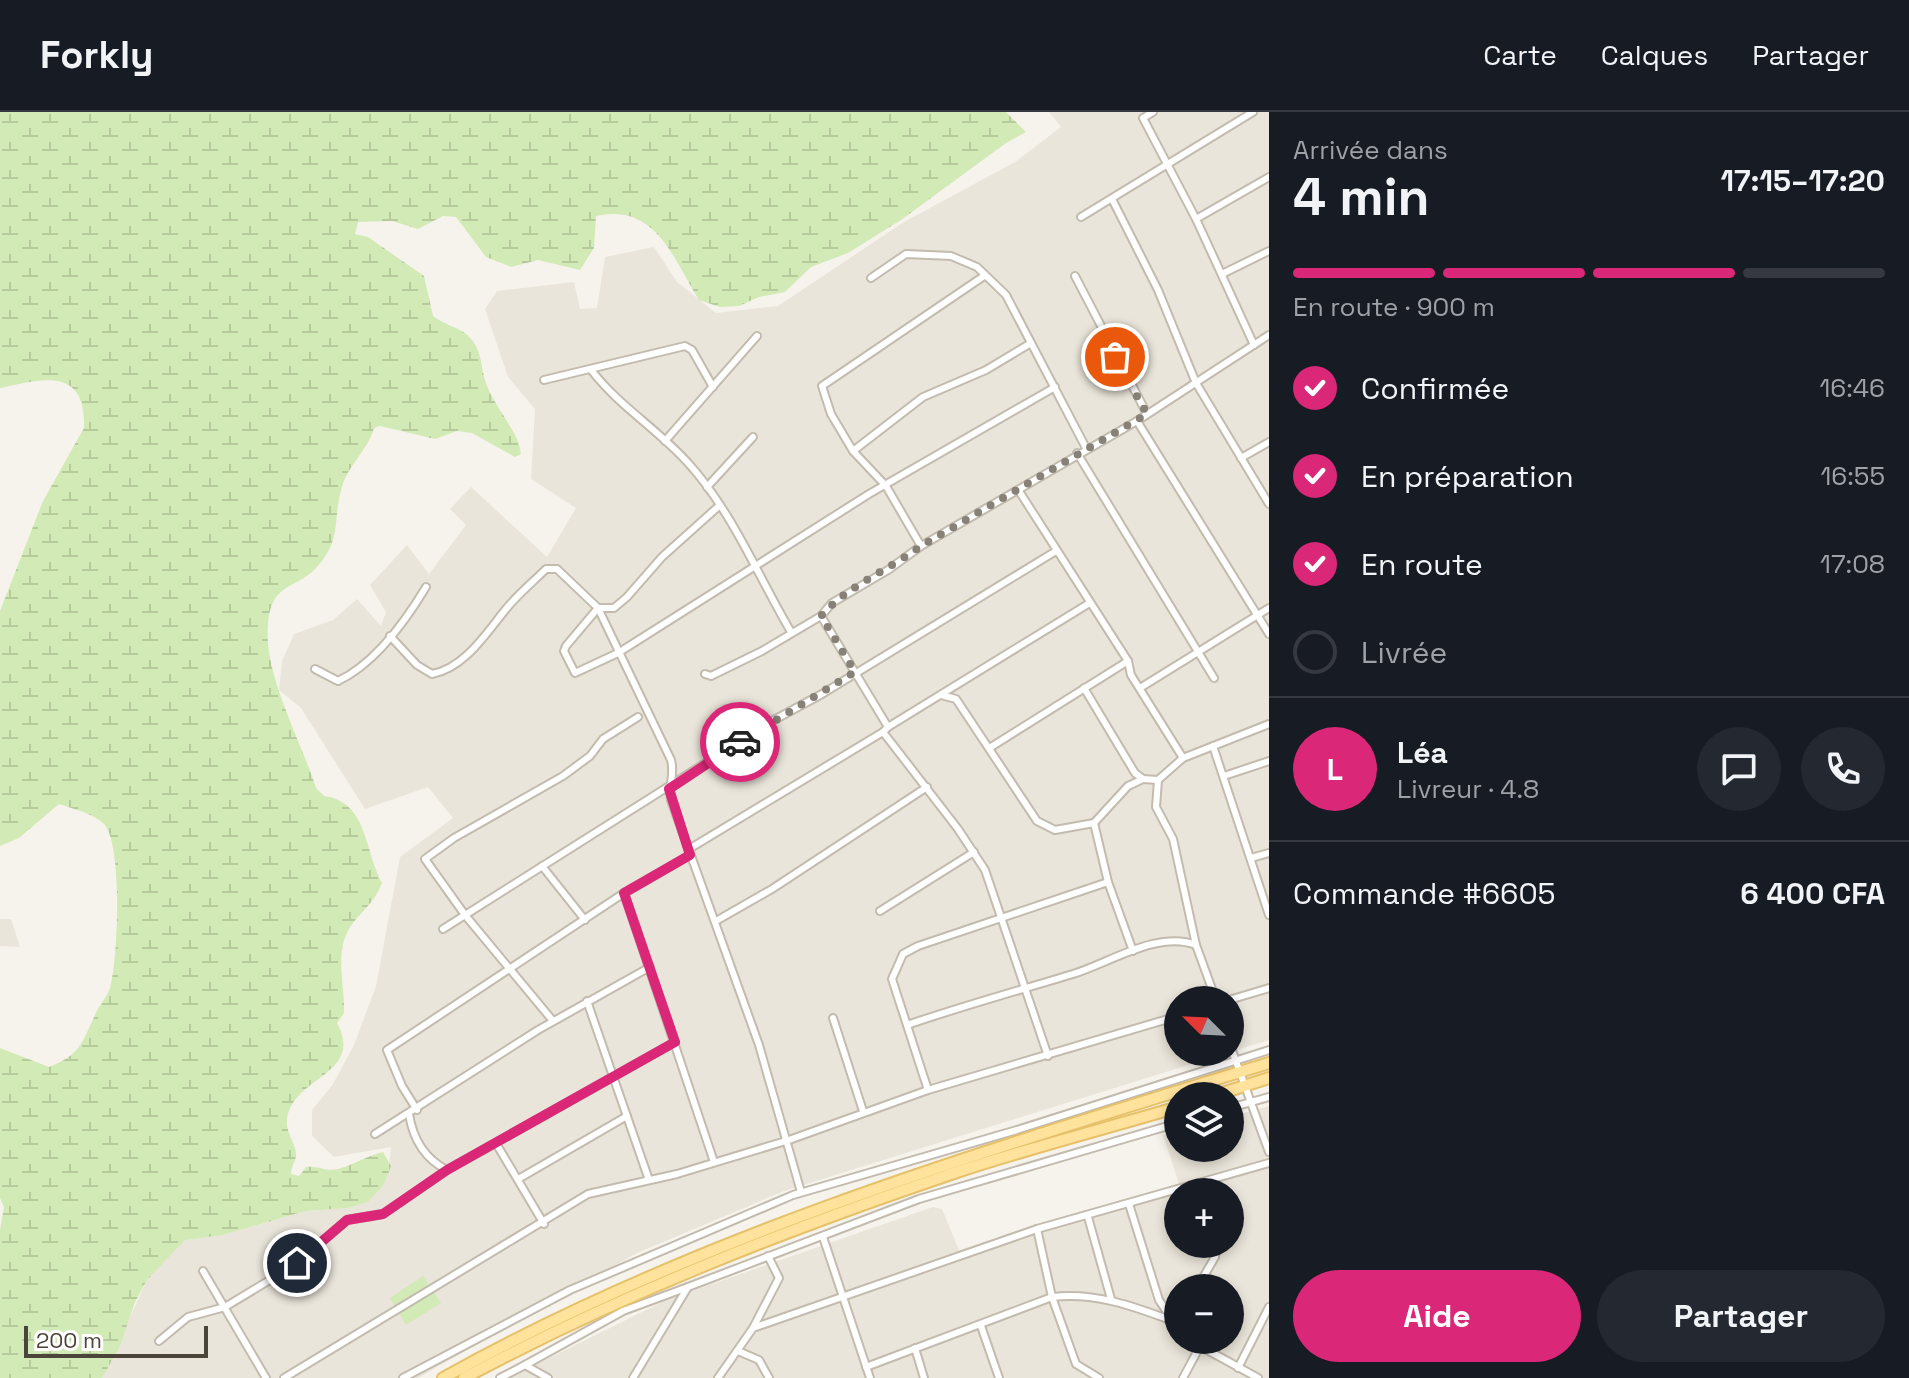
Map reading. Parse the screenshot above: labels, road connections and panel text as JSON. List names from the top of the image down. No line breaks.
{"scale_bar":"200 m","north":"top left","page":{"header":"Forkly","nav":["Carte","Calques","Partager"],"heading":["4 min","Arrivée dans","17:15–17:20"],"panel":["Léa","Livreur · 4.8","Commande #6605","6 400 CFA"],"bar":"En route · 900 m","list":[["Confirmée","16:46"],["En préparation","16:55"],["En route","17:08"],"Livrée"],"round":"L","map_buttons":["+","−"],"buttons":["Aide","Partager"],"scale":"200 m"}}
